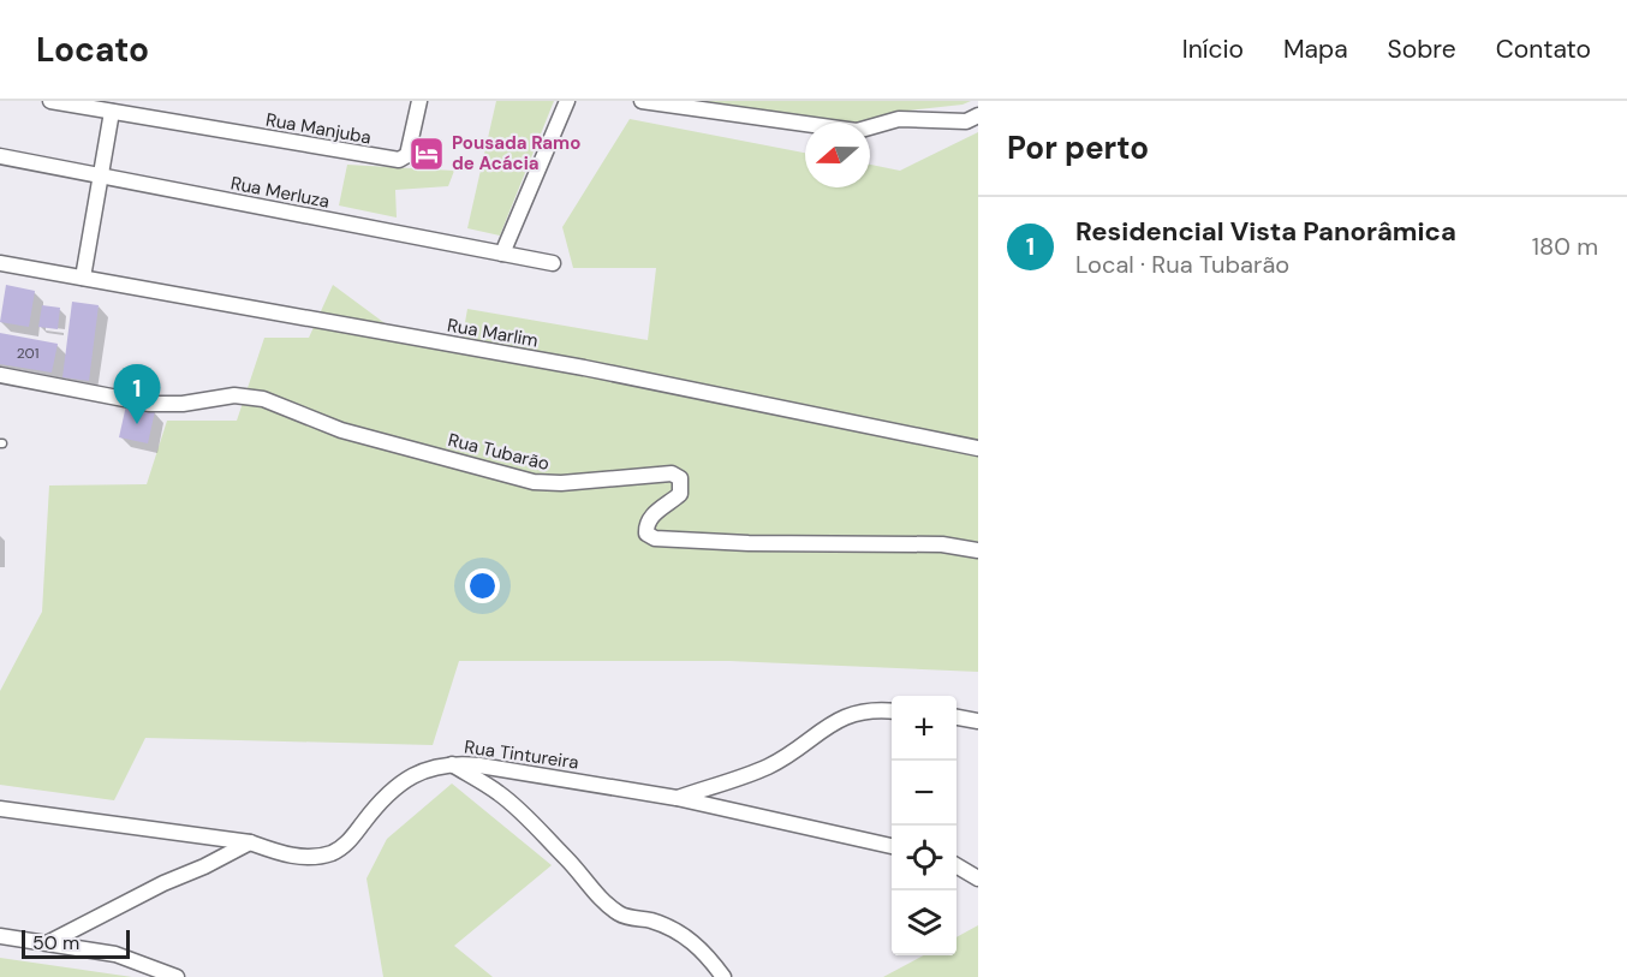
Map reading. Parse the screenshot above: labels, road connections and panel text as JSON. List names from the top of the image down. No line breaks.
{"streets":{"street":["Rua Manjuba","Rua Merluza","Rua Marlim","Rua Tubarão","Rua Tintureira"]},"places":{"hotel":["Pousada Ramo de Acácia"]},"house_numbers":["201"],"scale_bar":"50 m","north":"left","page":{"header":"Locato","nav":["Início","Mapa","Sobre","Contato"],"heading":"Por perto","list":[{"mark":"1","name":"Residencial Vista Panorâmica","note":"Local · Rua Tubarão","value":"180 m"}],"pins":"1","map_buttons":["+","−"],"scale":"50 m"}}
